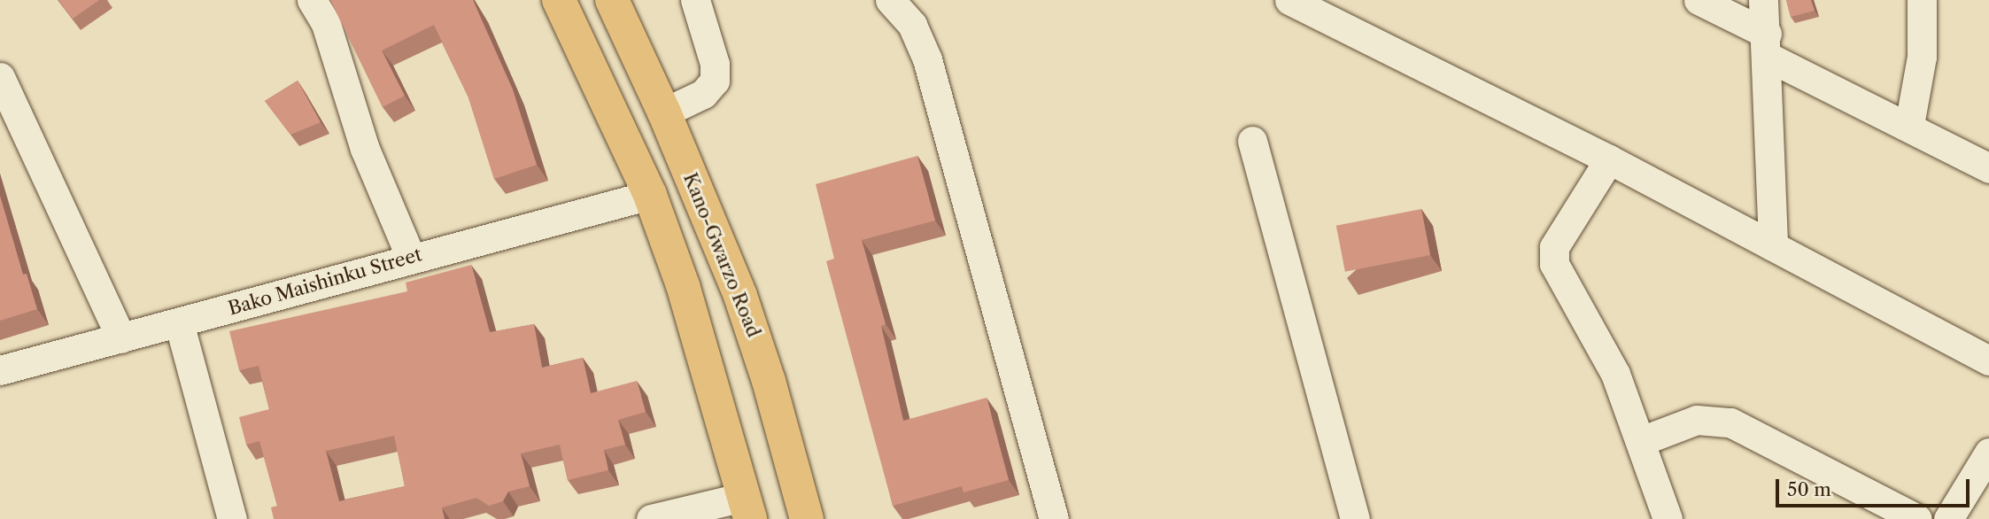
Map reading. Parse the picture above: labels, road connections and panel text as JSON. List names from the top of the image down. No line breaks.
{"streets":{"main road":["Kano-Gwarzo Road"],"street":["Bako Maishinku Street"]},"scale_bar":"50 m"}
